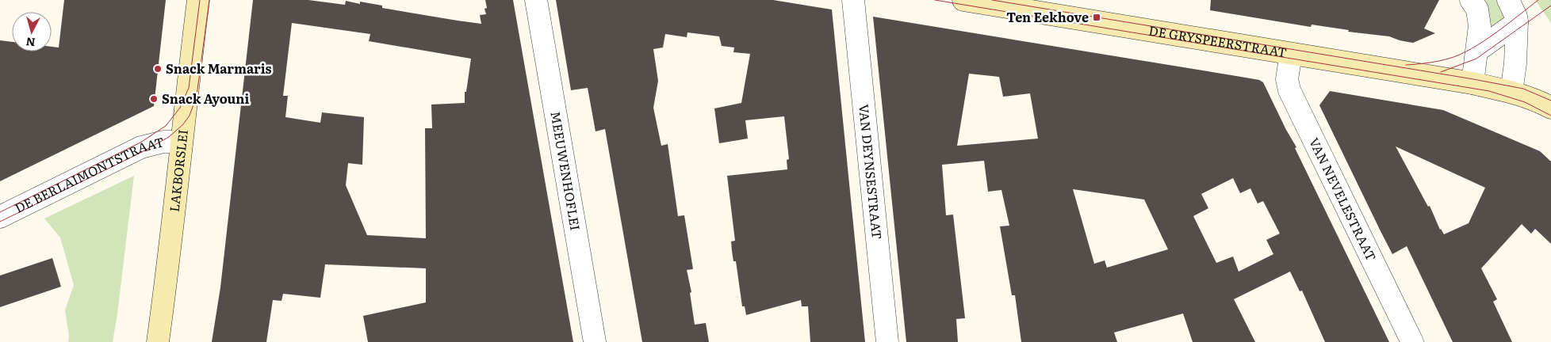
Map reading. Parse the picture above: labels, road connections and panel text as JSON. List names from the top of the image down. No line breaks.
{"streets":{"street":["DE GRYSPEERSTRAAT","LAKBORSLEI","MEEUWENHOFLEI","VAN DEYNSESTRAAT","DE BERLAIMONTSTRAAT","VAN NEVELESTRAAT"]},"crossings":[["DE GRYSPEERSTRAAT","VAN NEVELESTRAAT"],["LAKBORSLEI","DE BERLAIMONTSTRAAT"]],"places":{"transit":["Ten Eekhove"],"other":["Snack Marmaris","Snack Ayouni"]},"north":"bottom"}
